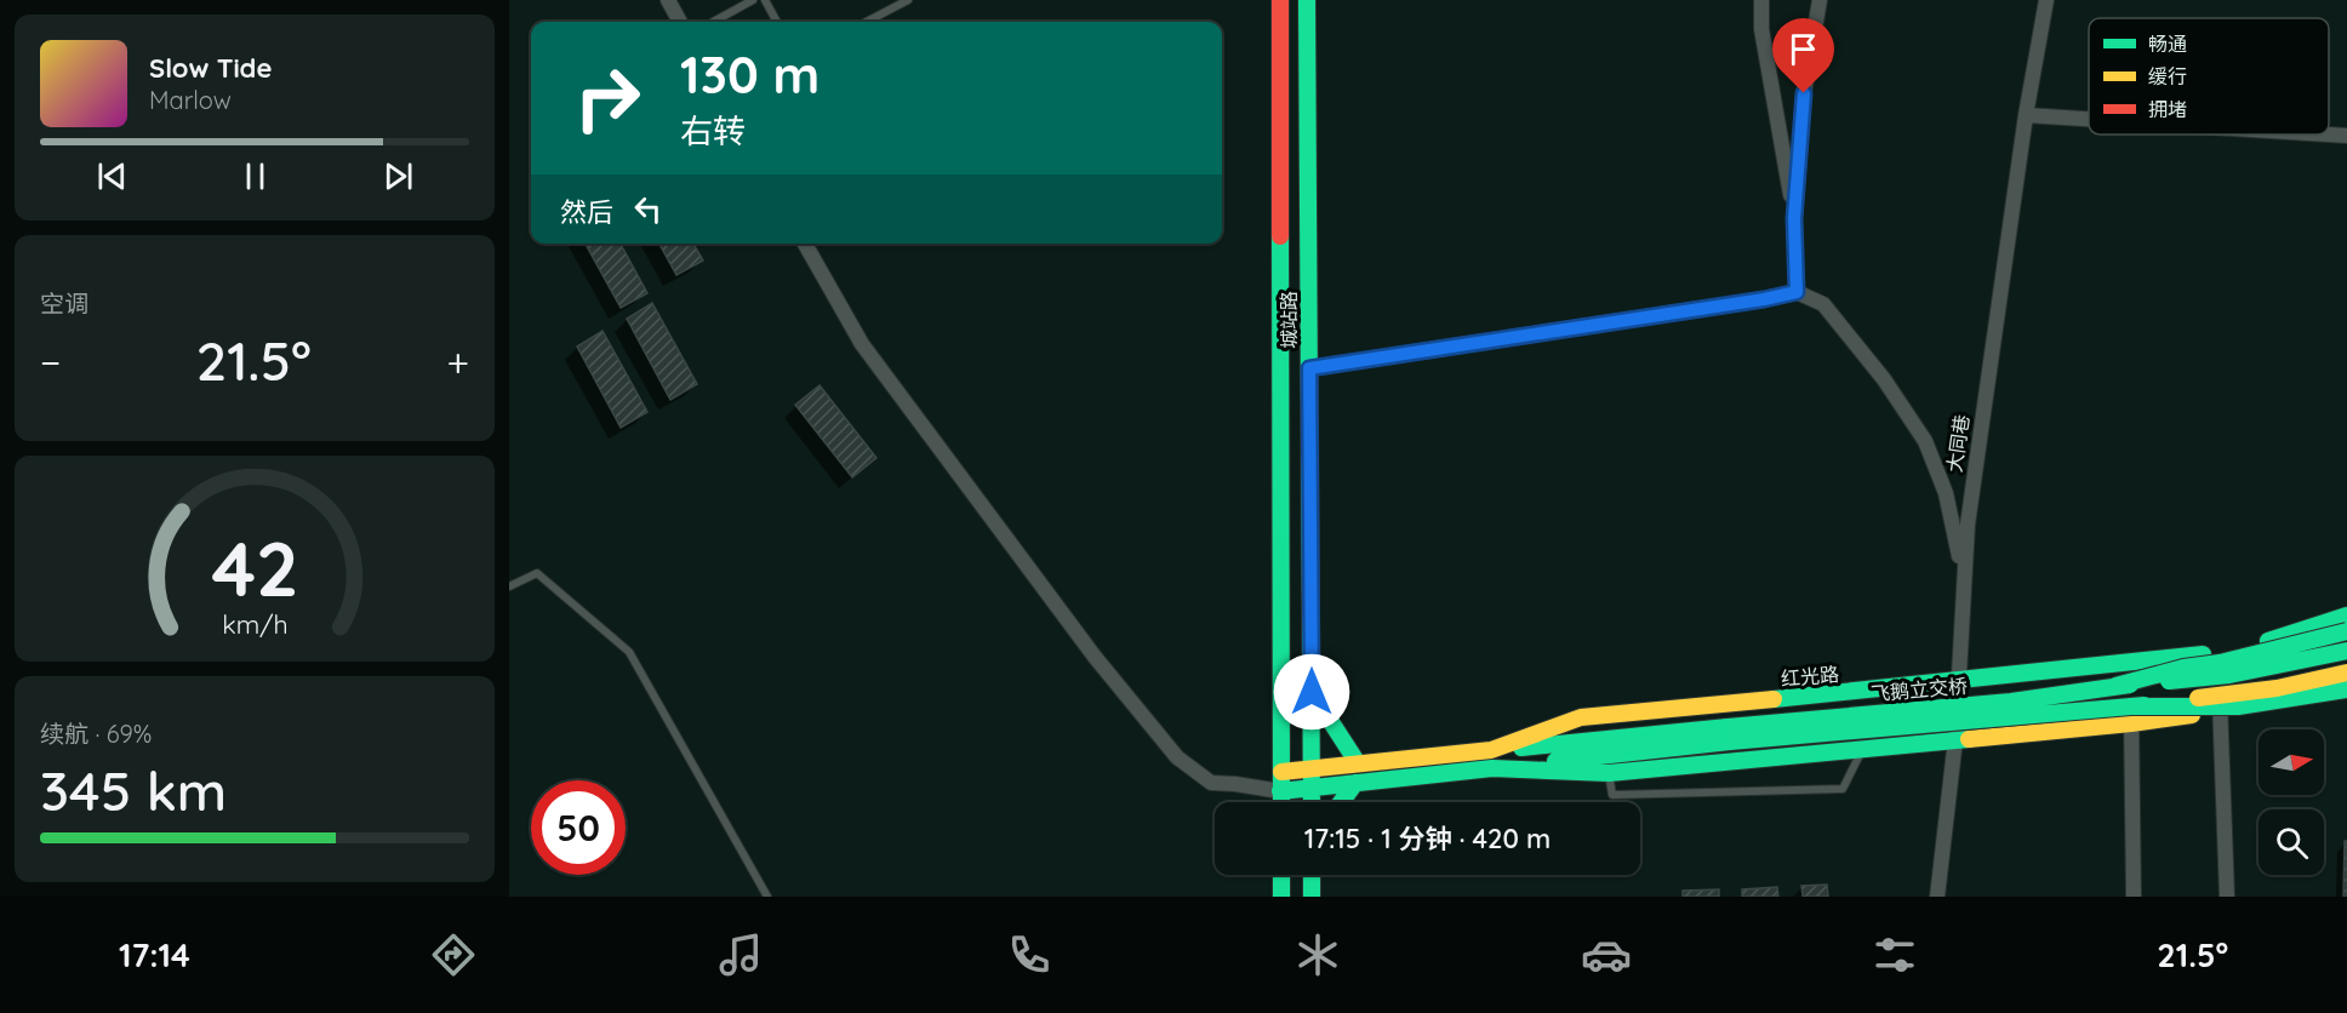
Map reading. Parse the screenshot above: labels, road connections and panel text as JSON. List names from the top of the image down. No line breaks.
{"streets":{"main road":["城站路","红光路","飞鹅立交桥"],"street":["大同巷"]},"crossings":[["城站路","红光路"],["大同巷","红光路"],["红光路","飞鹅立交桥"]],"legend":["畅通","缓行","拥堵"],"north":"right","page":{"turn":["130 m","右转"],"song":["Slow Tide","Marlow"],"then":"然后","tile":["空调",["续航 · 69%","345 km"]],"heat":["−","21.5°","+"],"limit":"50","trip":"17:15 · 1 分钟 · 420 m","tabs":["17:14","21.5°"],"gauge":["42","km/h"]}}
